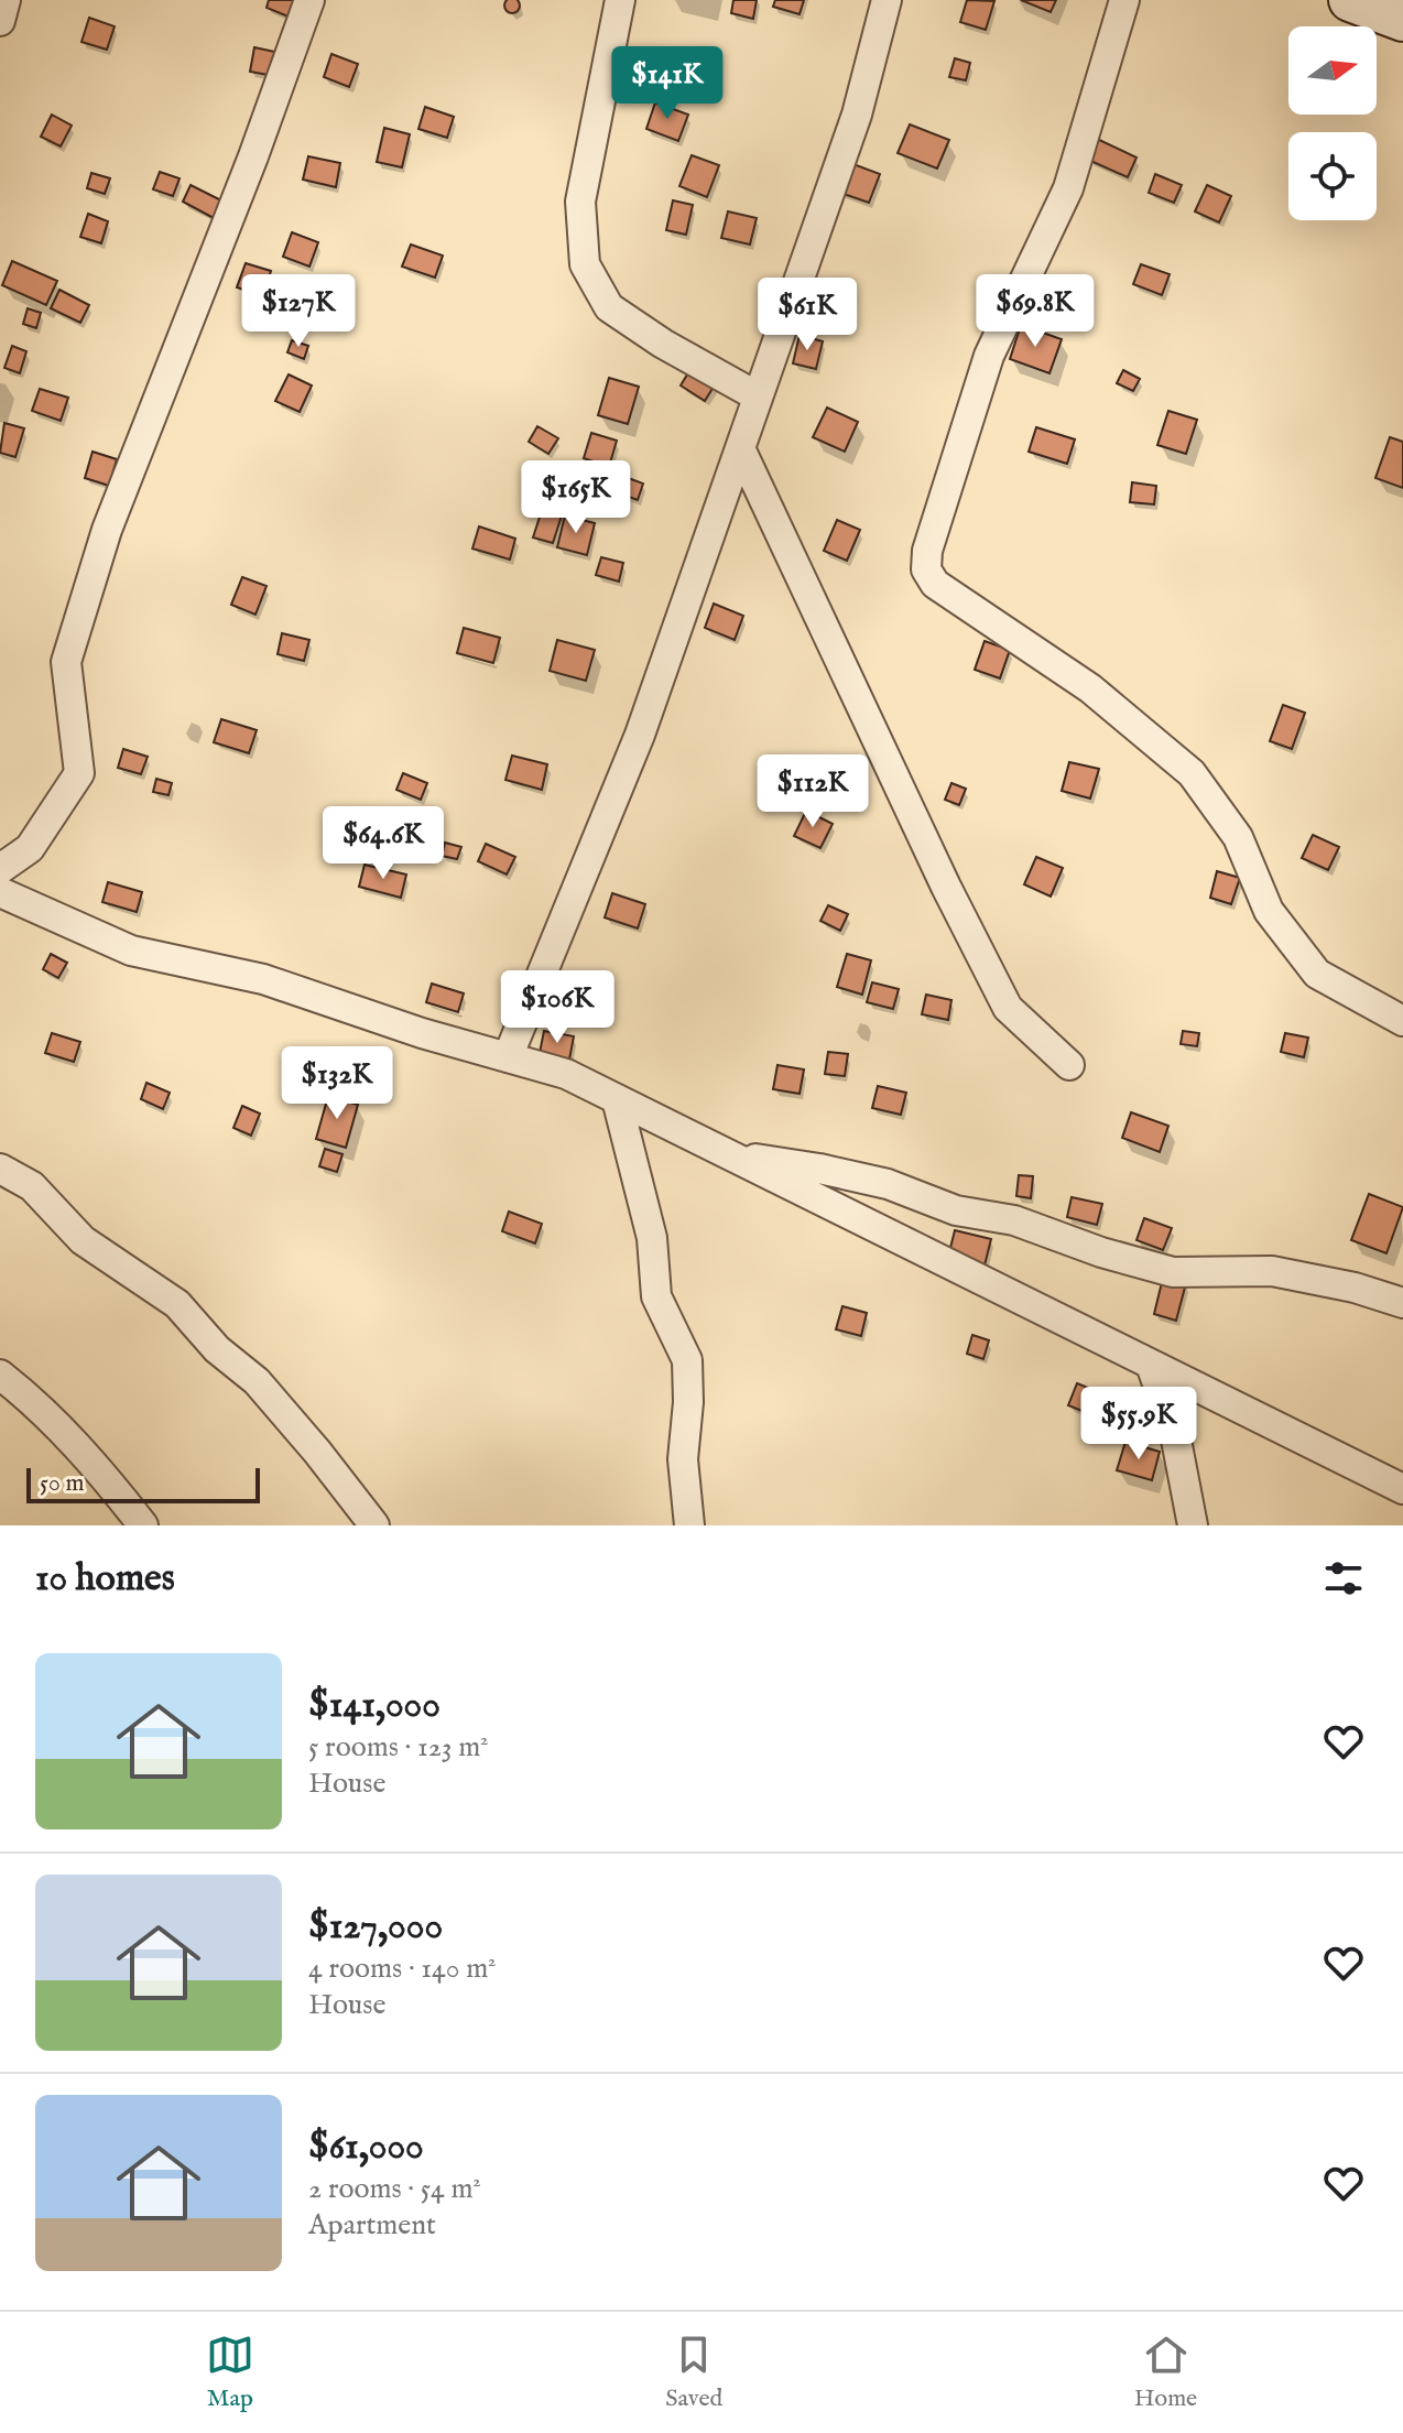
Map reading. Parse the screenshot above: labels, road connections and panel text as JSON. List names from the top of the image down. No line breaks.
{"scale_bar":"50 m","north":"right","page":{"price":["$141K","$127K","$69.8K","$61K","$165K","$112K","$64.6K","$106K","$132K","$55.9K"],"scale":"50 m","heading":"10 homes","list":[{"name":"$141,000","note":"5 rooms · 123 m² · House"},{"name":"$127,000","note":"4 rooms · 140 m² · House"},{"name":"$61,000","note":"2 rooms · 54 m² · Apartment"}],"tabs":["Map","Saved","Home"]}}
